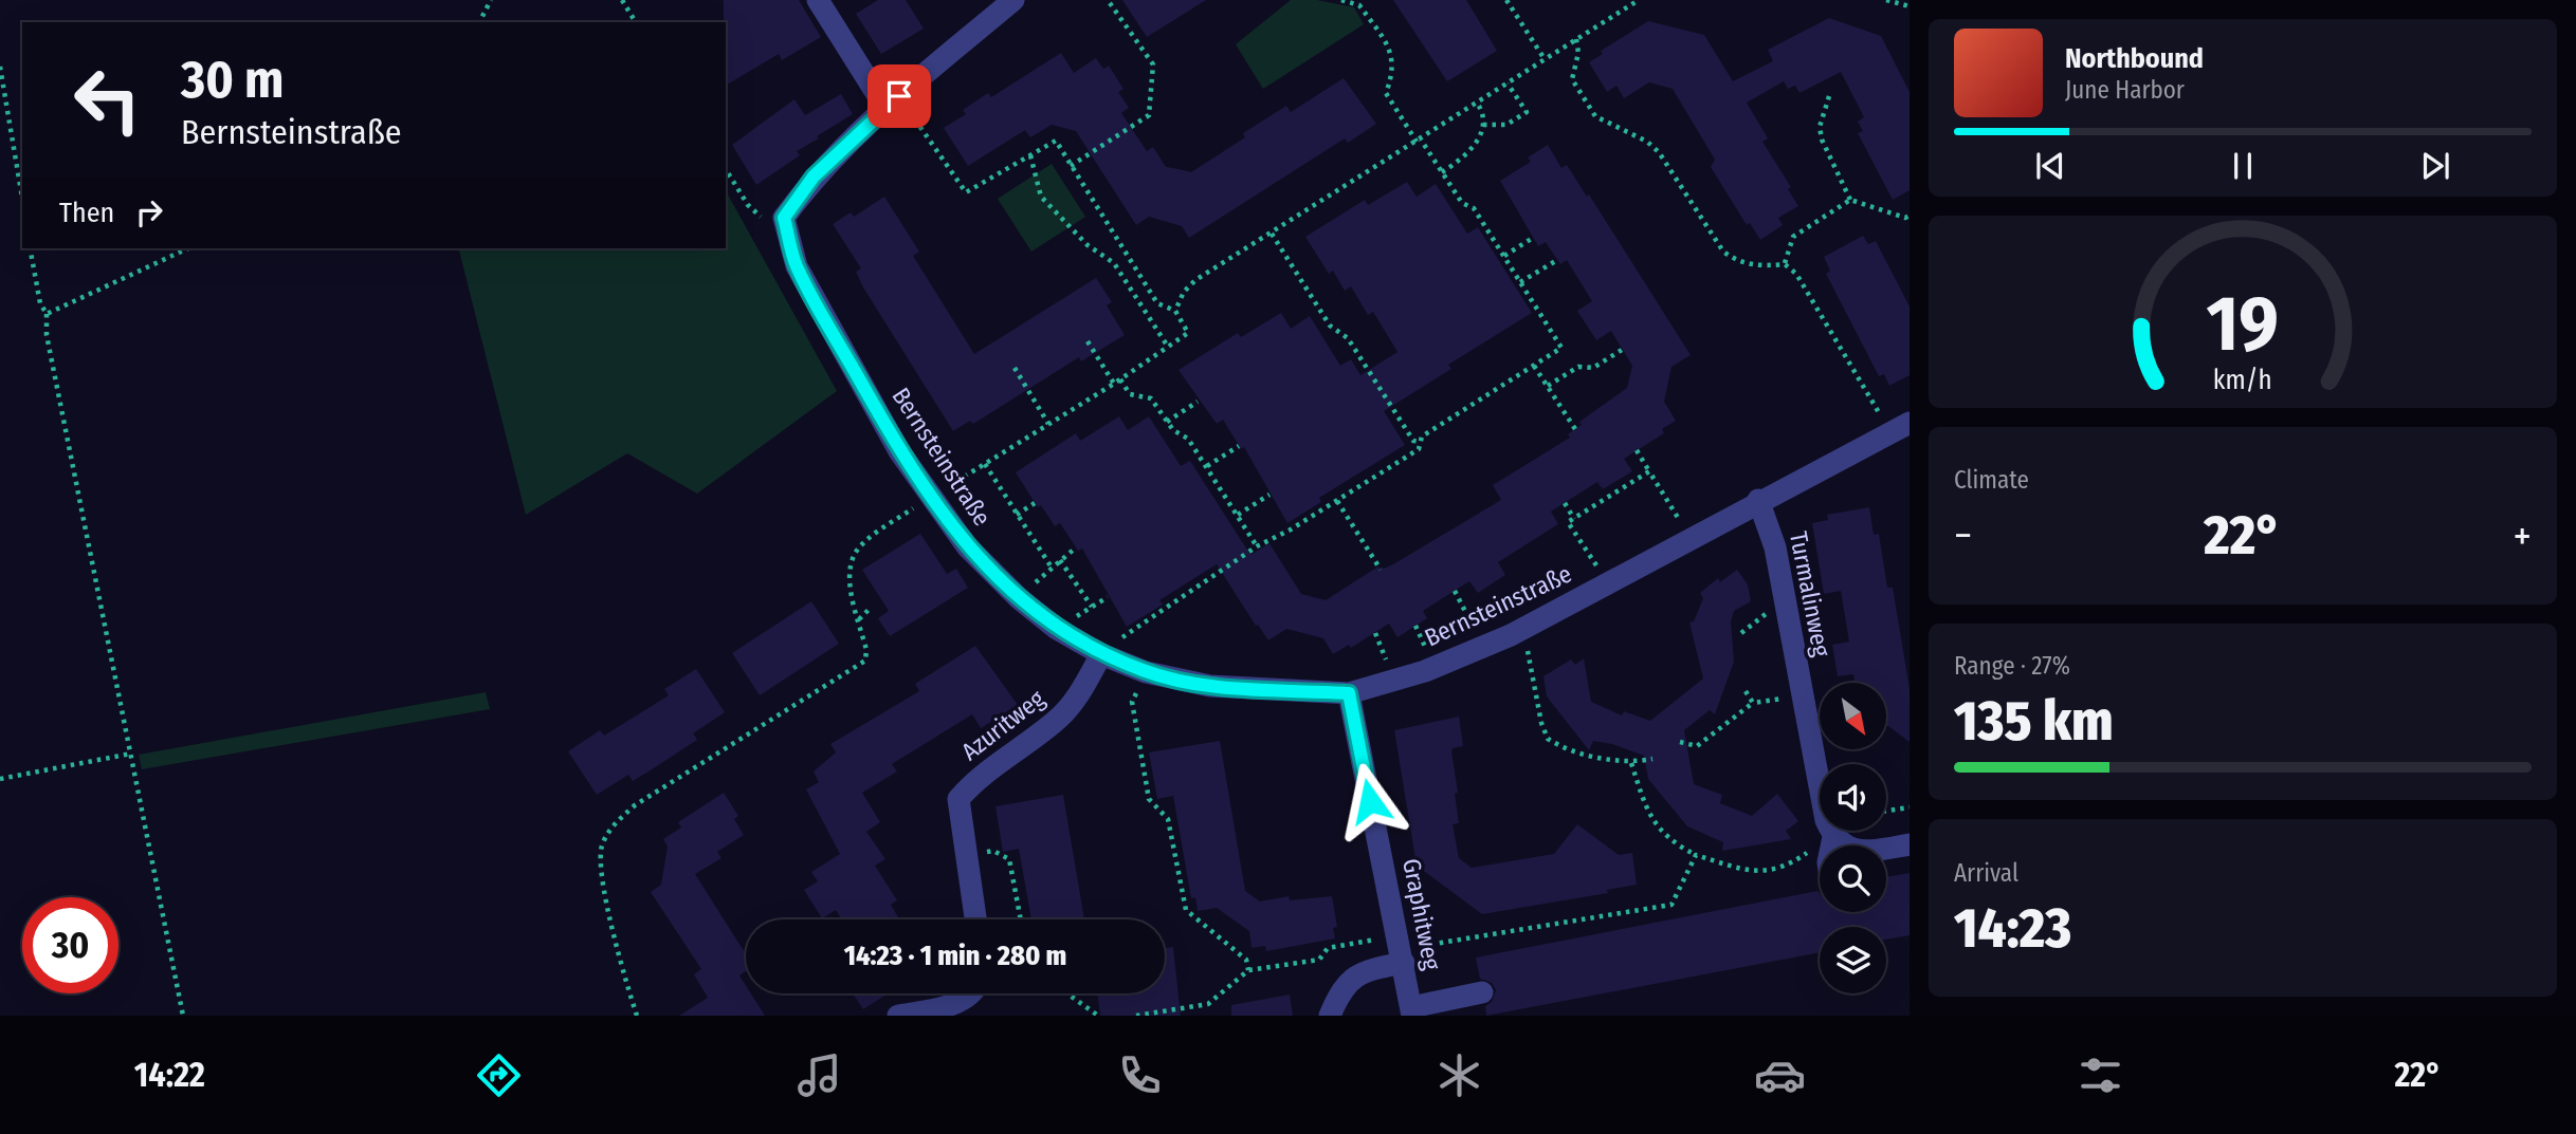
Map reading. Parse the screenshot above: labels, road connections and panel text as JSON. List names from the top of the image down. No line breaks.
{"streets":{"street":["Bernsteinstraße","Turmalinweg","Azuritweg","Graphitweg"]},"crossings":[["Bernsteinstraße","Turmalinweg"],["Bernsteinstraße","Azuritweg"],["Bernsteinstraße","Graphitweg"]],"north":"bottom right","page":{"turn":["30 m","Bernsteinstraße"],"song":["Northbound","June Harbor"],"then":"Then","tile":["Climate",["Range · 27%","135 km"],["Arrival","14:23"]],"heat":["−","22°","+"],"limit":"30","trip":"14:23 · 1 min · 280 m","tabs":["14:22","22°"],"gauge":["19","km/h"]}}
